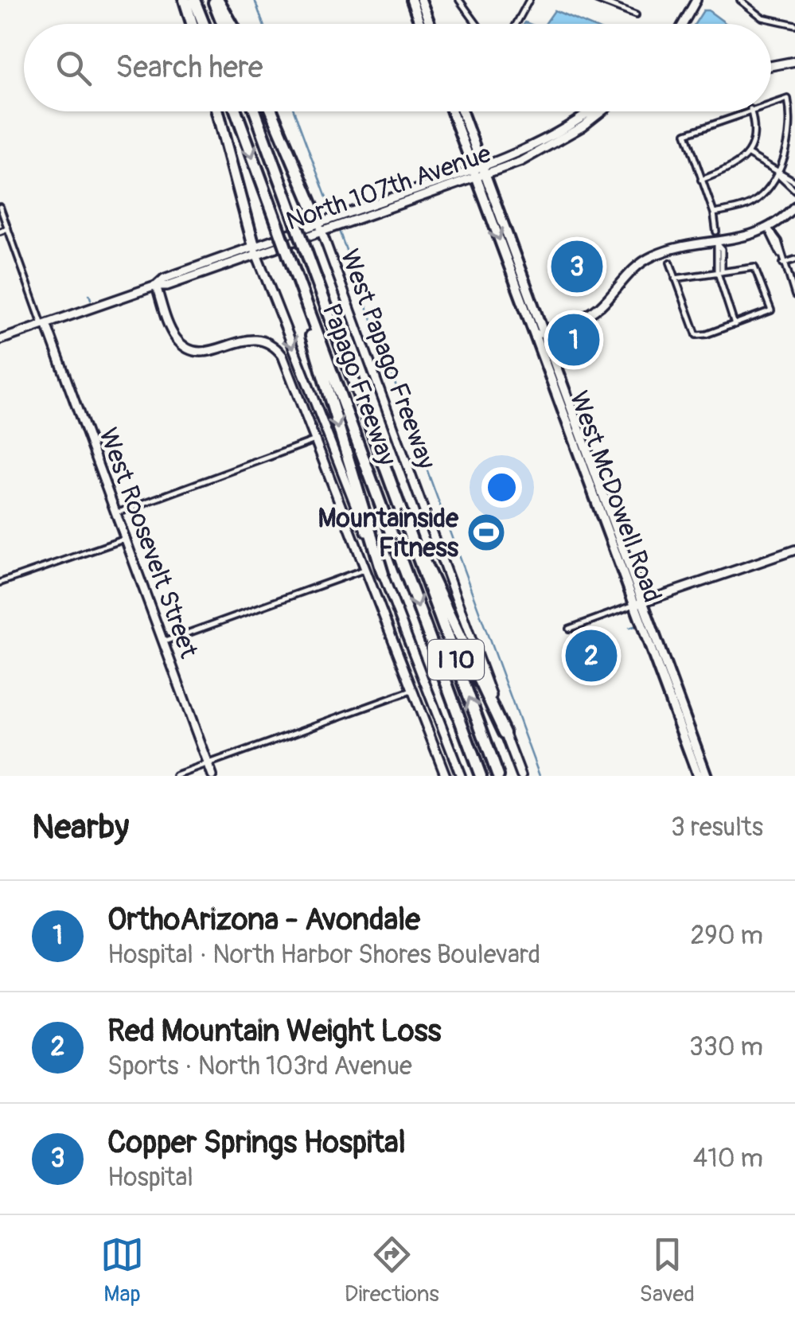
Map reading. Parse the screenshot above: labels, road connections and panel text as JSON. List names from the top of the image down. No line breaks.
{"streets":{"highway":["Papago Freeway","I 10"],"main road":["North 107th Avenue","West Papago Freeway","West McDowell Road","West Roosevelt Street"]},"crossings":[["North 107th Avenue","West Papago Freeway"],["North 107th Avenue","West McDowell Road"],["North 107th Avenue","West Roosevelt Street"]],"places":{"sports":["Mountainside Fitness"]},"page":{"search":"Search here","pins":["3","1","2"],"heading":["Nearby","3 results"],"list":[{"mark":"1","name":"OrthoArizona - Avondale","note":"Hospital · North Harbor Shores Boulevard","value":"290 m"},{"mark":"2","name":"Red Mountain Weight Loss","note":"Sports · North 103rd Avenue","value":"330 m"},{"mark":"3","name":"Copper Springs Hospital","note":"Hospital","value":"410 m"}],"nav":["Map","Directions","Saved"]}}
